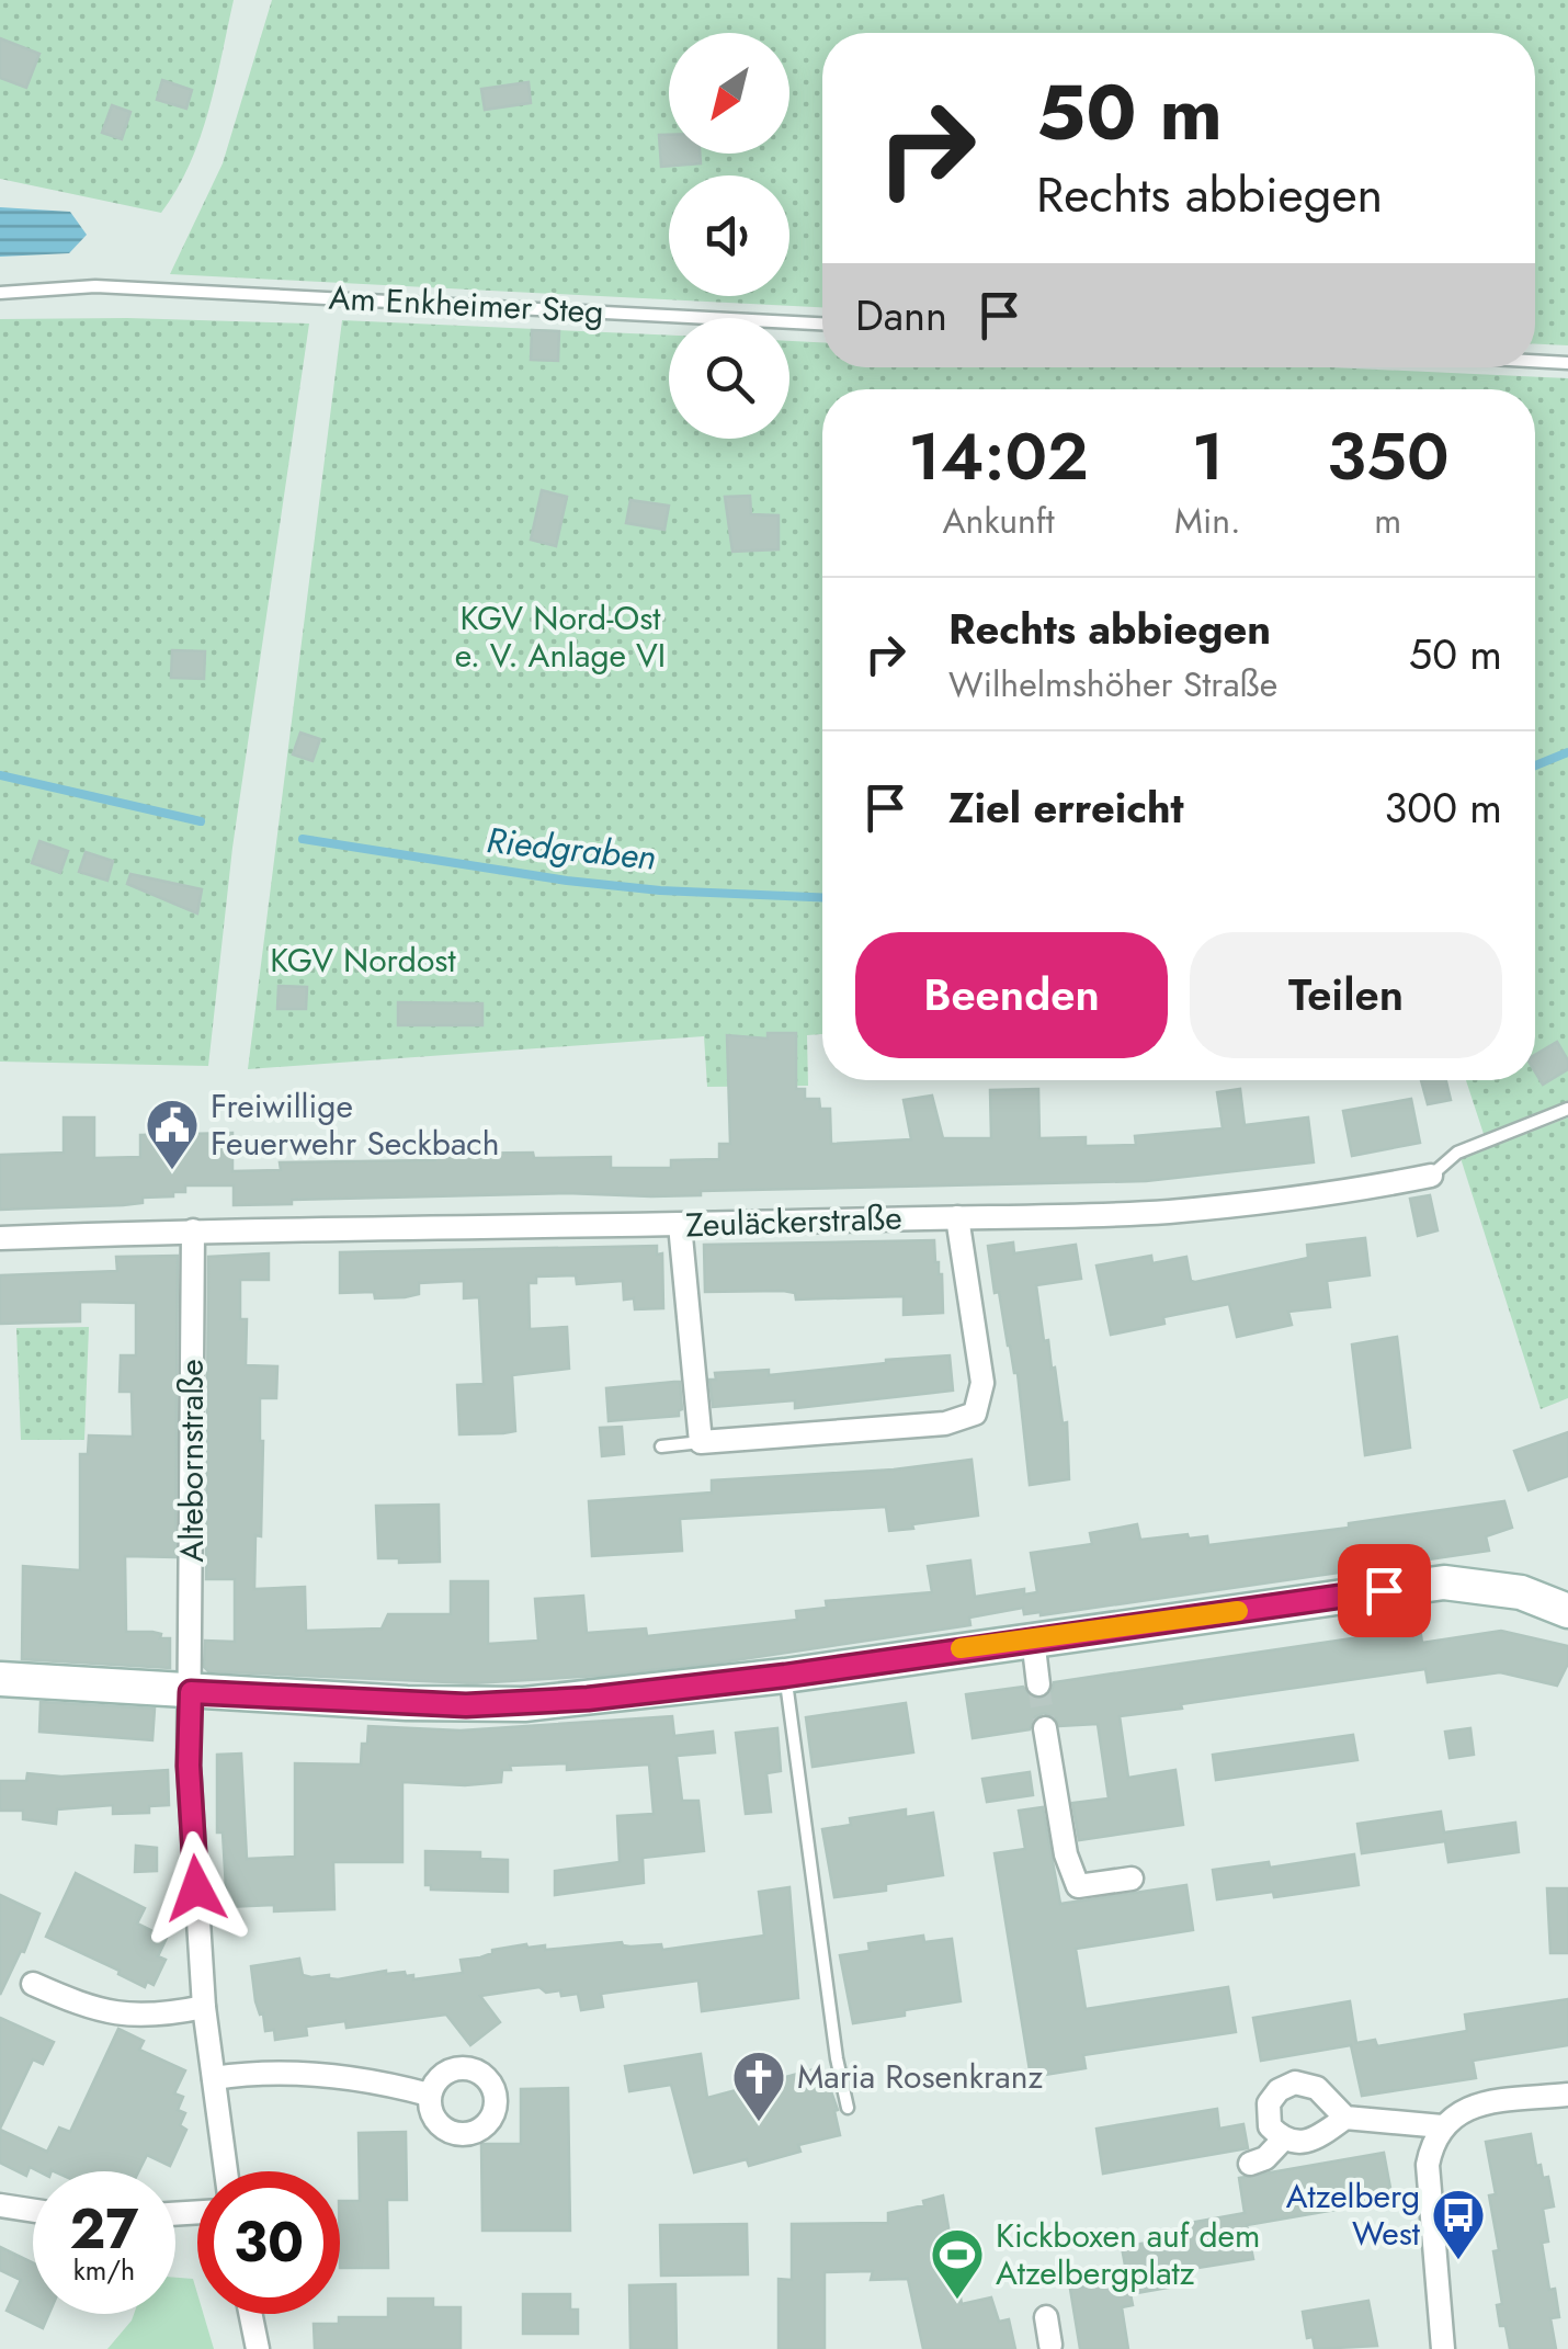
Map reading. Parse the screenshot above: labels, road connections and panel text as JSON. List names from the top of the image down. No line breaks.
{"streets":{"street":["Zeuläckerstraße","Altebornstraße"],"lane":["Am Enkheimer Steg"]},"crossings":[["Zeuläckerstraße","Altebornstraße"]],"water":["Riedgraben"],"parks":["KGV Nord-Ost e. V. Anlage VI","KGV Nordost"],"places":{"public building":["Freiwillige Feuerwehr Seckbach"],"church":["Maria Rosenkranz"],"bus stop":["Atzelberg West"],"sports":["Kickboxen auf dem Atzelbergplatz"]},"north":"bottom left","page":{"turn":["50 m","Rechts abbiegen"],"then":"Dann","eta":["14:02","Ankunft","1","Min.","350","m"],"list":[{"name":"Rechts abbiegen","note":"Wilhelmshöher Straße","value":"50 m"},{"name":"Ziel erreicht","value":"300 m"}],"buttons":["Beenden","Teilen"],"speed":"27 km/h","limit":"30"}}
